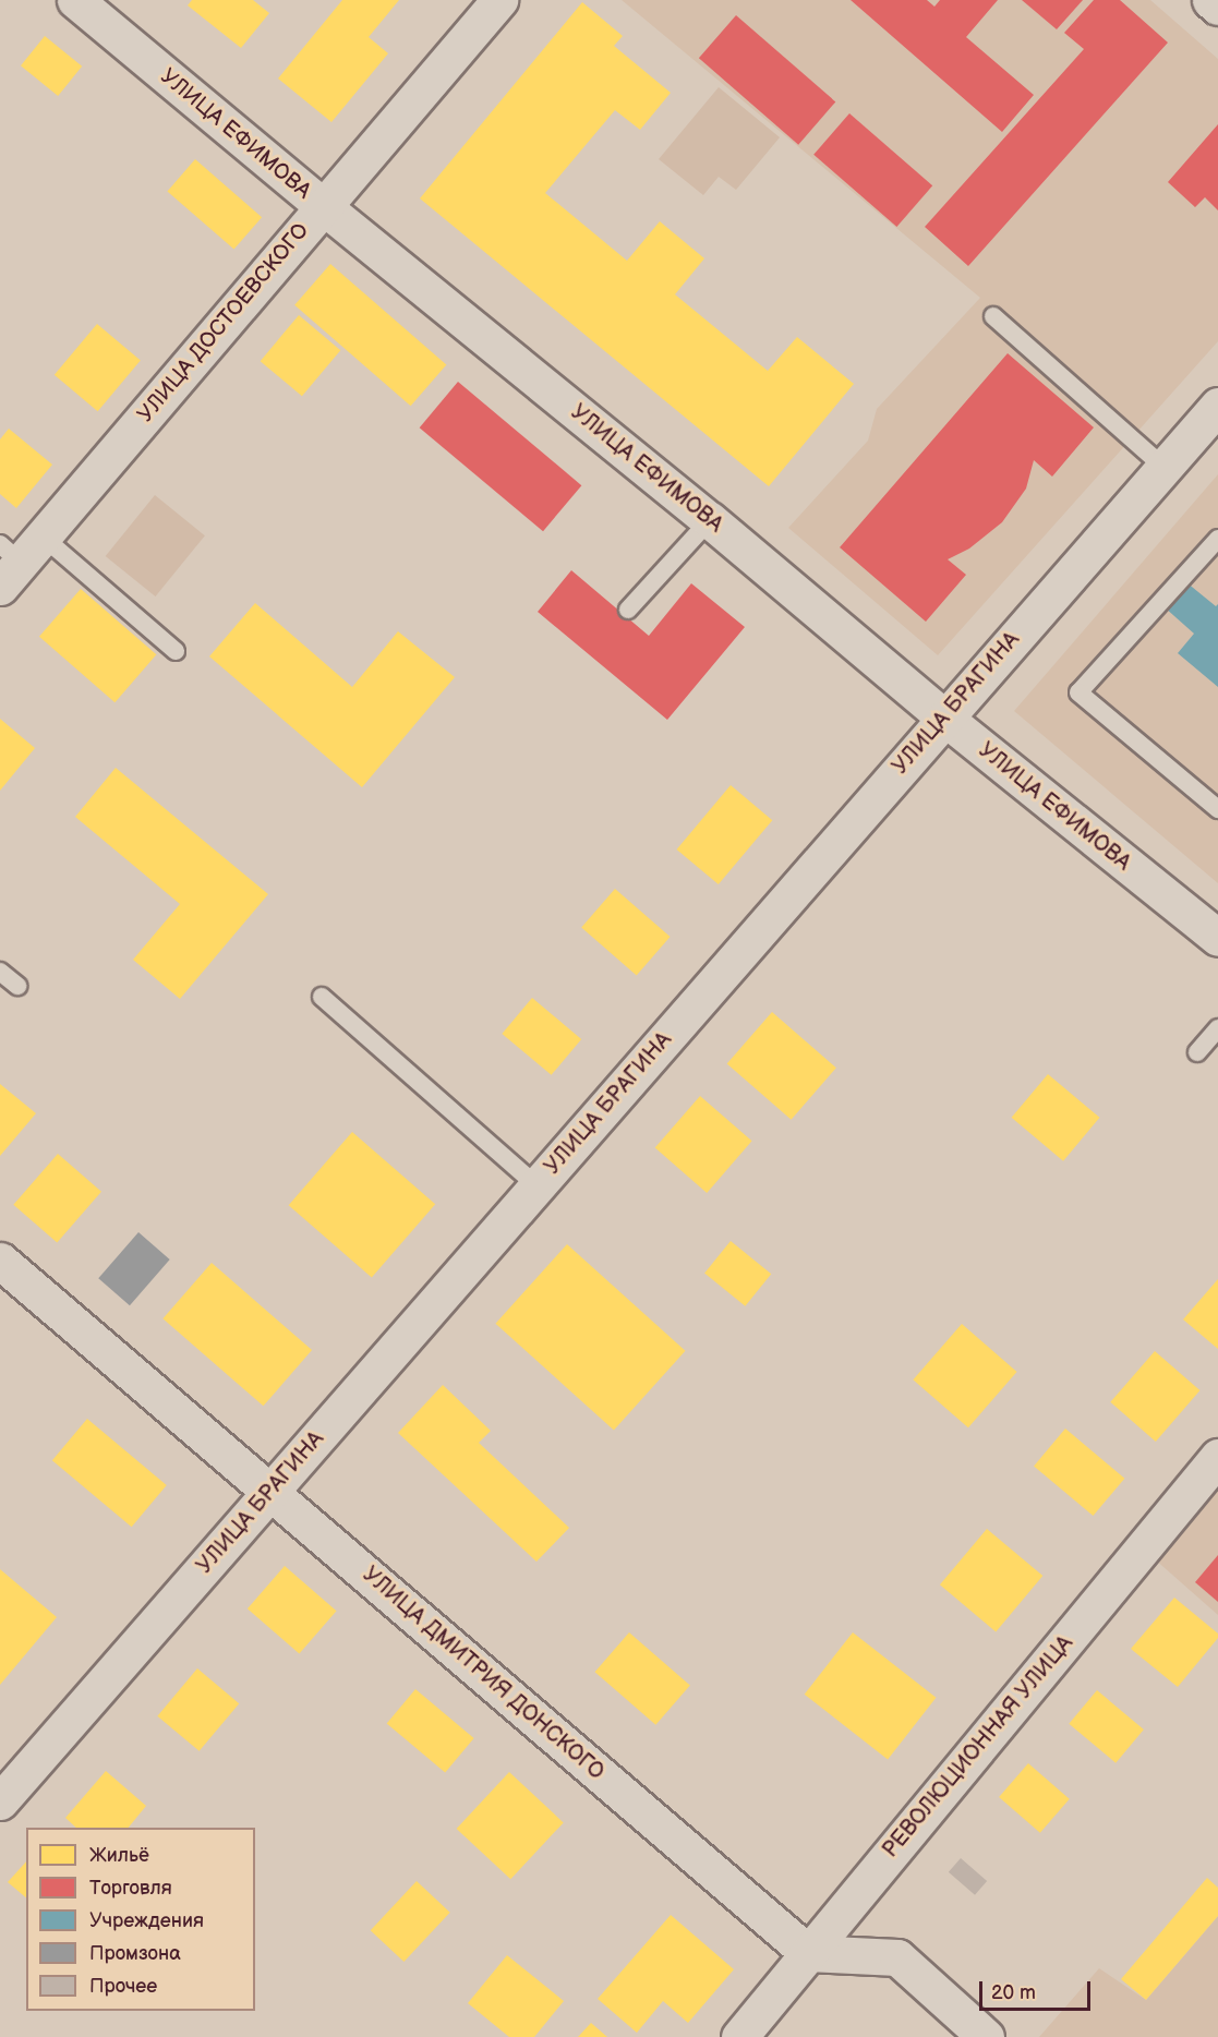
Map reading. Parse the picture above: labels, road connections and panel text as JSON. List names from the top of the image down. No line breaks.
{"streets":{"street":["УЛИЦА ЕФИМОВА","УЛИЦА ДОСТОЕВСКОГО","УЛИЦА БРАГИНА","УЛИЦА ДМИТРИЯ ДОНСКОГО","РЕВОЛЮЦИОННАЯ УЛИЦА"]},"crossings":[["УЛИЦА ЕФИМОВА","УЛИЦА ДОСТОЕВСКОГО"],["УЛИЦА ЕФИМОВА","УЛИЦА БРАГИНА"],["УЛИЦА БРАГИНА","УЛИЦА ДМИТРИЯ ДОНСКОГО"],["УЛИЦА ДМИТРИЯ ДОНСКОГО","РЕВОЛЮЦИОННАЯ УЛИЦА"]],"legend":["Жильё","Торговля","Учреждения","Промзона","Прочее"],"scale_bar":"20 m"}
